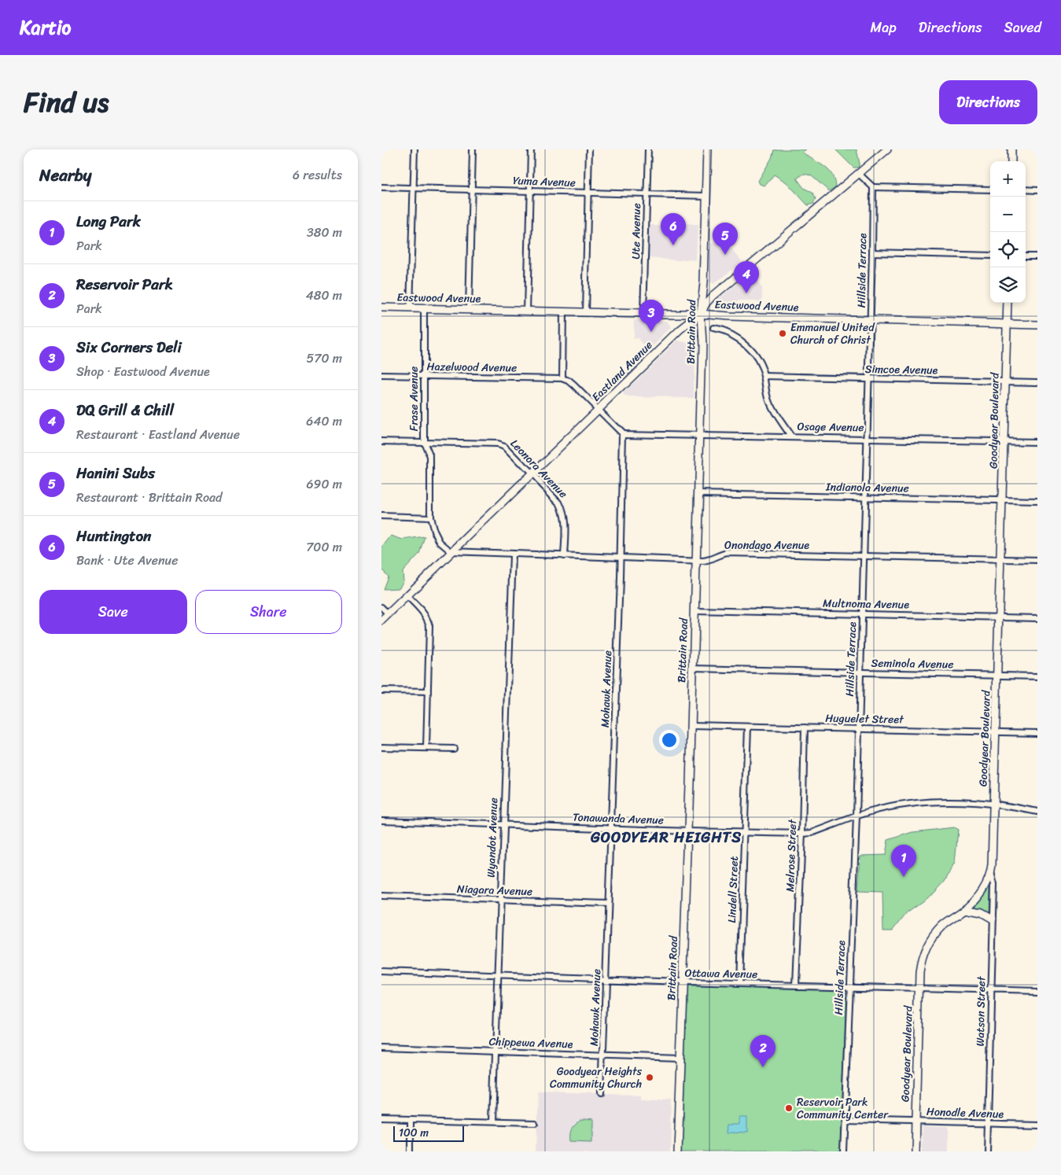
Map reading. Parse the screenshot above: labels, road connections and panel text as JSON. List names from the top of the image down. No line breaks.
{"streets":{"street":["Yuma Avenue","Ute Avenue","Hillside Terrace","Eastwood Avenue","Brittain Road","Hazelwood Avenue","Simcoe Avenue","Eastland Avenue","Frase Avenue","Goodyear Boulevard","Osage Avenue","Leonora Avenue","Indianola Avenue","Onondago Avenue","Multnoma Avenue","Seminola Avenue","Mohawk Avenue","Huguelet Street","Tonawanda Avenue","Wyandot Avenue","Melrose Street","Lindell Street","Niagara Avenue","Ottawa Avenue","Watson Street","Chippewa Avenue","Honodle Avenue"]},"crossings":[["Yuma Avenue","Ute Avenue"],["Yuma Avenue","Brittain Road"],["Ute Avenue","Eastwood Avenue"],["Hillside Terrace","Eastwood Avenue"],["Hillside Terrace","Simcoe Avenue"],["Hillside Terrace","Osage Avenue"],["Hillside Terrace","Indianola Avenue"],["Hillside Terrace","Onondago Avenue"],["Hillside Terrace","Multnoma Avenue"],["Hillside Terrace","Seminola Avenue"],["Hillside Terrace","Huguelet Street"],["Hillside Terrace","Tonawanda Avenue"],["Hillside Terrace","Ottawa Avenue"],["Hillside Terrace","Honodle Avenue"],["Eastwood Avenue","Brittain Road"],["Eastwood Avenue","Eastland Avenue"],["Eastwood Avenue","Frase Avenue"],["Eastwood Avenue","Goodyear Boulevard"],["Brittain Road","Eastland Avenue"],["Brittain Road","Osage Avenue"],["Brittain Road","Indianola Avenue"],["Brittain Road","Onondago Avenue"],["Brittain Road","Multnoma Avenue"],["Brittain Road","Seminola Avenue"],["Brittain Road","Huguelet Street"],["Brittain Road","Tonawanda Avenue"],["Brittain Road","Ottawa Avenue"],["Brittain Road","Chippewa Avenue"],["Hazelwood Avenue","Frase Avenue"],["Simcoe Avenue","Goodyear Boulevard"],["Eastland Avenue","Frase Avenue"],["Eastland Avenue","Leonora Avenue"],["Eastland Avenue","Onondago Avenue"],["Frase Avenue","Leonora Avenue"],["Frase Avenue","Onondago Avenue"],["Goodyear Boulevard","Osage Avenue"],["Goodyear Boulevard","Indianola Avenue"],["Goodyear Boulevard","Onondago Avenue"],["Goodyear Boulevard","Multnoma Avenue"],["Goodyear Boulevard","Seminola Avenue"],["Goodyear Boulevard","Huguelet Street"],["Goodyear Boulevard","Tonawanda Avenue"],["Goodyear Boulevard","Ottawa Avenue"],["Goodyear Boulevard","Watson Street"],["Goodyear Boulevard","Honodle Avenue"],["Osage Avenue","Mohawk Avenue"],["Leonora Avenue","Onondago Avenue"],["Onondago Avenue","Mohawk Avenue"],["Onondago Avenue","Wyandot Avenue"],["Mohawk Avenue","Tonawanda Avenue"],["Mohawk Avenue","Niagara Avenue"],["Mohawk Avenue","Ottawa Avenue"],["Mohawk Avenue","Chippewa Avenue"],["Huguelet Street","Melrose Street"],["Huguelet Street","Lindell Street"],["Tonawanda Avenue","Wyandot Avenue"],["Tonawanda Avenue","Melrose Street"],["Tonawanda Avenue","Lindell Street"],["Wyandot Avenue","Niagara Avenue"],["Wyandot Avenue","Ottawa Avenue"],["Wyandot Avenue","Chippewa Avenue"],["Melrose Street","Ottawa Avenue"],["Lindell Street","Ottawa Avenue"],["Ottawa Avenue","Watson Street"],["Watson Street","Honodle Avenue"]],"districts":["GOODYEAR HEIGHTS"],"places":["Emmanuel United Church of Christ","Goodyear Heights Community Church","Reservoir Park Community Center"],"scale_bar":"100 m","page":{"header":"Kartio","nav":["Map","Directions","Saved"],"title":"Find us","buttons":["Directions",["Save","Share"]],"heading":["Nearby","6 results"],"map_buttons":["+","−"],"list":[{"mark":"1","name":"Long Park","note":"Park","value":"380 m"},{"mark":"2","name":"Reservoir Park","note":"Park","value":"480 m"},{"mark":"3","name":"Six Corners Deli","note":"Shop · Eastwood Avenue","value":"570 m"},{"mark":"4","name":"DQ Grill & Chill","note":"Restaurant · Eastland Avenue","value":"640 m"},{"mark":"5","name":"Hanini Subs","note":"Restaurant · Brittain Road","value":"690 m"},{"mark":"6","name":"Huntington","note":"Bank · Ute Avenue","value":"700 m"}],"pins":["6","5","4","3","1","2"],"scale":"100 m"}}
